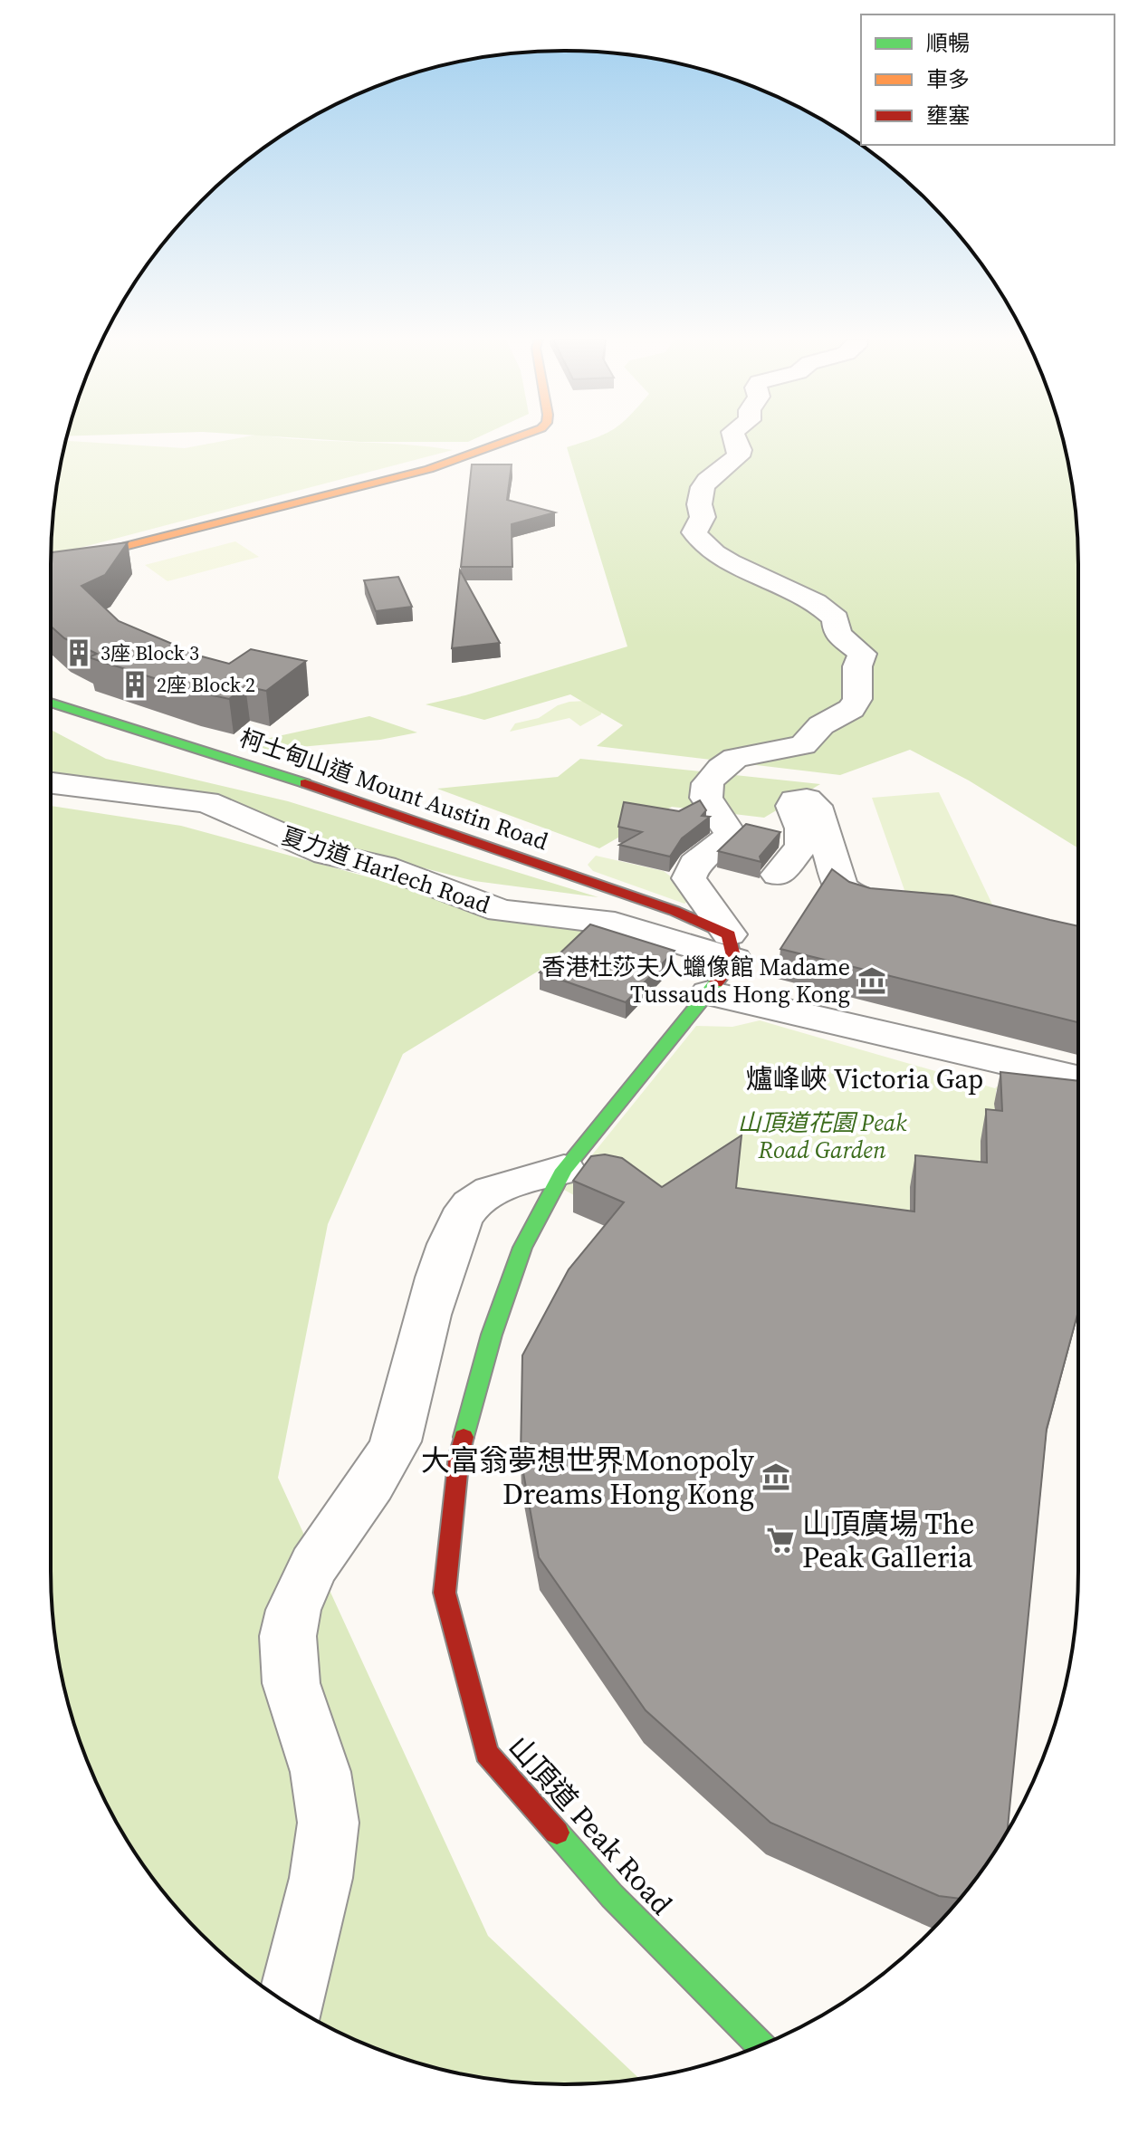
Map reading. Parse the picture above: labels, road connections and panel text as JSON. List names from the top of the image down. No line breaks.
{"streets":{"street":["柯士甸山道 Mount Austin Road","夏力道 Harlech Road","山頂道 Peak Road"]},"crossings":[["柯士甸山道 Mount Austin Road","夏力道 Harlech Road"],["柯士甸山道 Mount Austin Road","山頂道 Peak Road"],["夏力道 Harlech Road","山頂道 Peak Road"]],"districts":["爐峰峽 Victoria Gap"],"parks":["山頂道花園 Peak Road Garden"],"places":{"building":["3座 Block 3","2座 Block 2"],"museum":["香港杜莎夫人蠟像館 Madame Tussauds Hong Kong","大富翁夢想世界Monopoly Dreams Hong Kong"],"supermarket":["山頂廣場 The Peak Galleria"]},"legend":["順暢","車多","壅塞"]}
